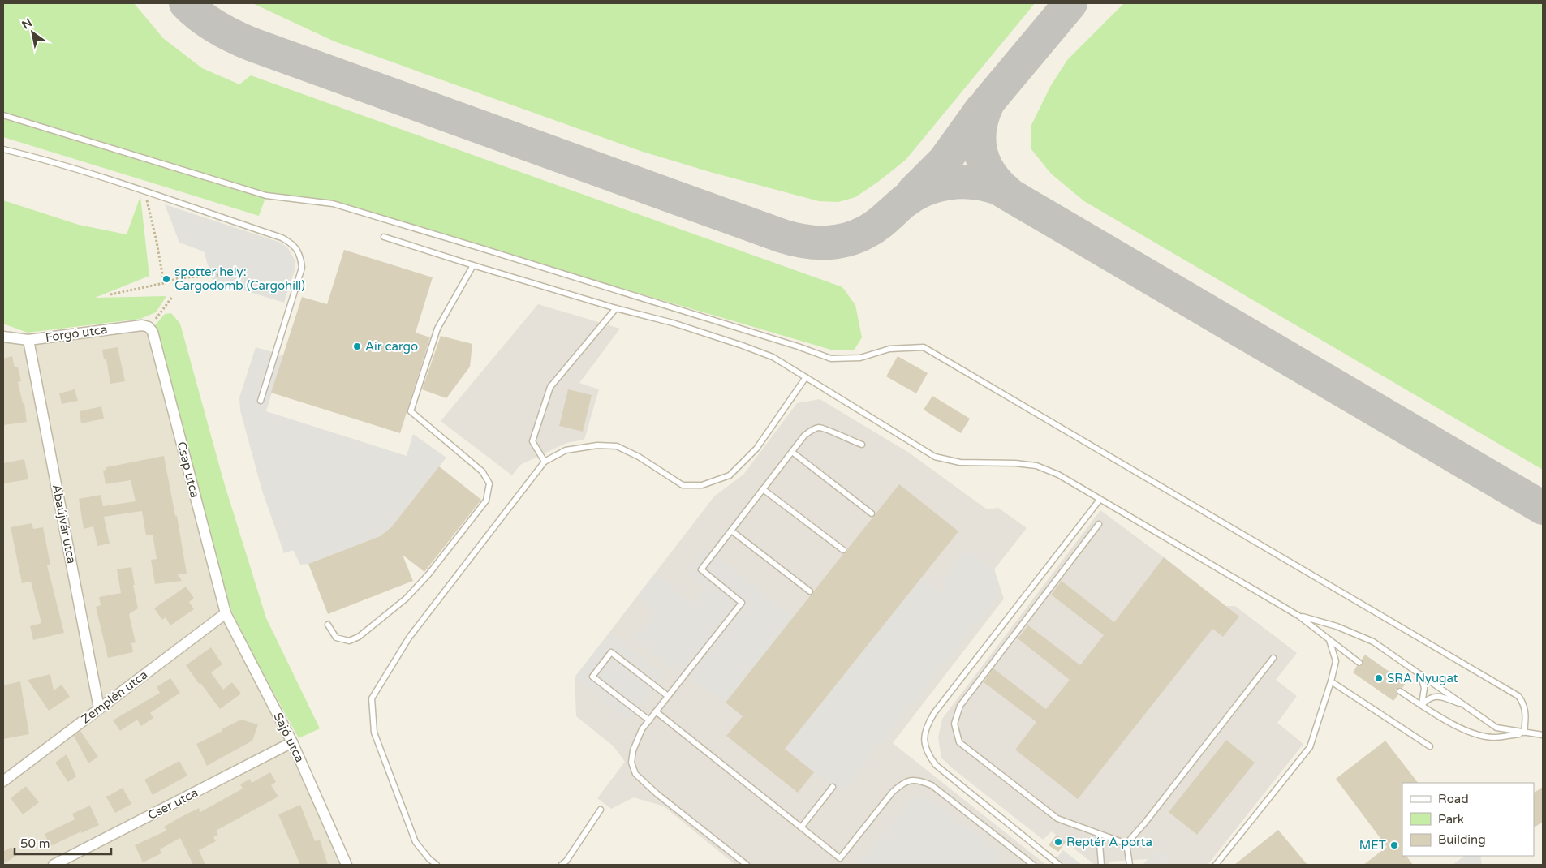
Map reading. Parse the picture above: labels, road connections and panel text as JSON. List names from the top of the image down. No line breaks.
{"streets":{"street":["Forgó utca","Csap utca","Abaújvár utca","Zemplén utca","Sajó utca","Cser utca"]},"crossings":[["Forgó utca","Csap utca"],["Forgó utca","Abaújvár utca"],["Csap utca","Zemplén utca"],["Csap utca","Sajó utca"],["Abaújvár utca","Zemplén utca"],["Zemplén utca","Sajó utca"],["Sajó utca","Cser utca"]],"places":["spotter hely: Cargodomb (Cargohill)","Air cargo","SRA Nyugat","Reptér A porta","MET"],"legend":["Road","Park","Building"],"scale_bar":"50 m","north":"top left"}
